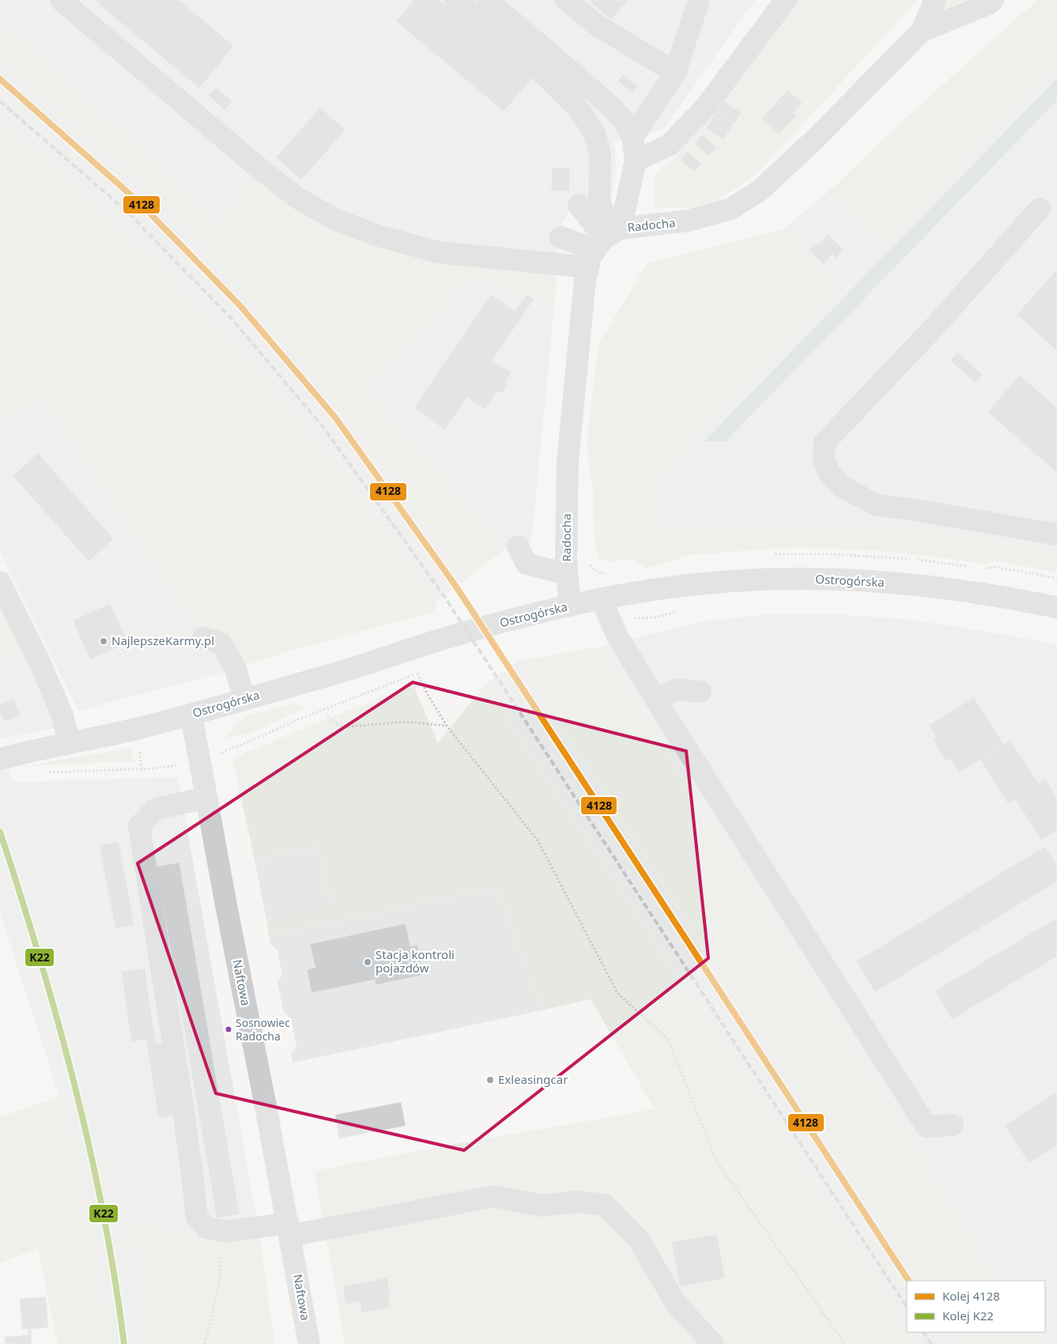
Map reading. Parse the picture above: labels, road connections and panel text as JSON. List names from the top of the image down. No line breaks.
{"streets":{"street":["Radocha","Ostrogórska","Naftowa"]},"crossings":[["Radocha","Ostrogórska"],["Ostrogórska","Naftowa"]],"places":["NajlepszeKarmy.pl","Stacja kontroli pojazdów","Sosnowiec Radocha","Exleasingcar"],"lines":["rail line 4128","rail line K22"],"legend":["Kolej 4128","Kolej K22"]}
